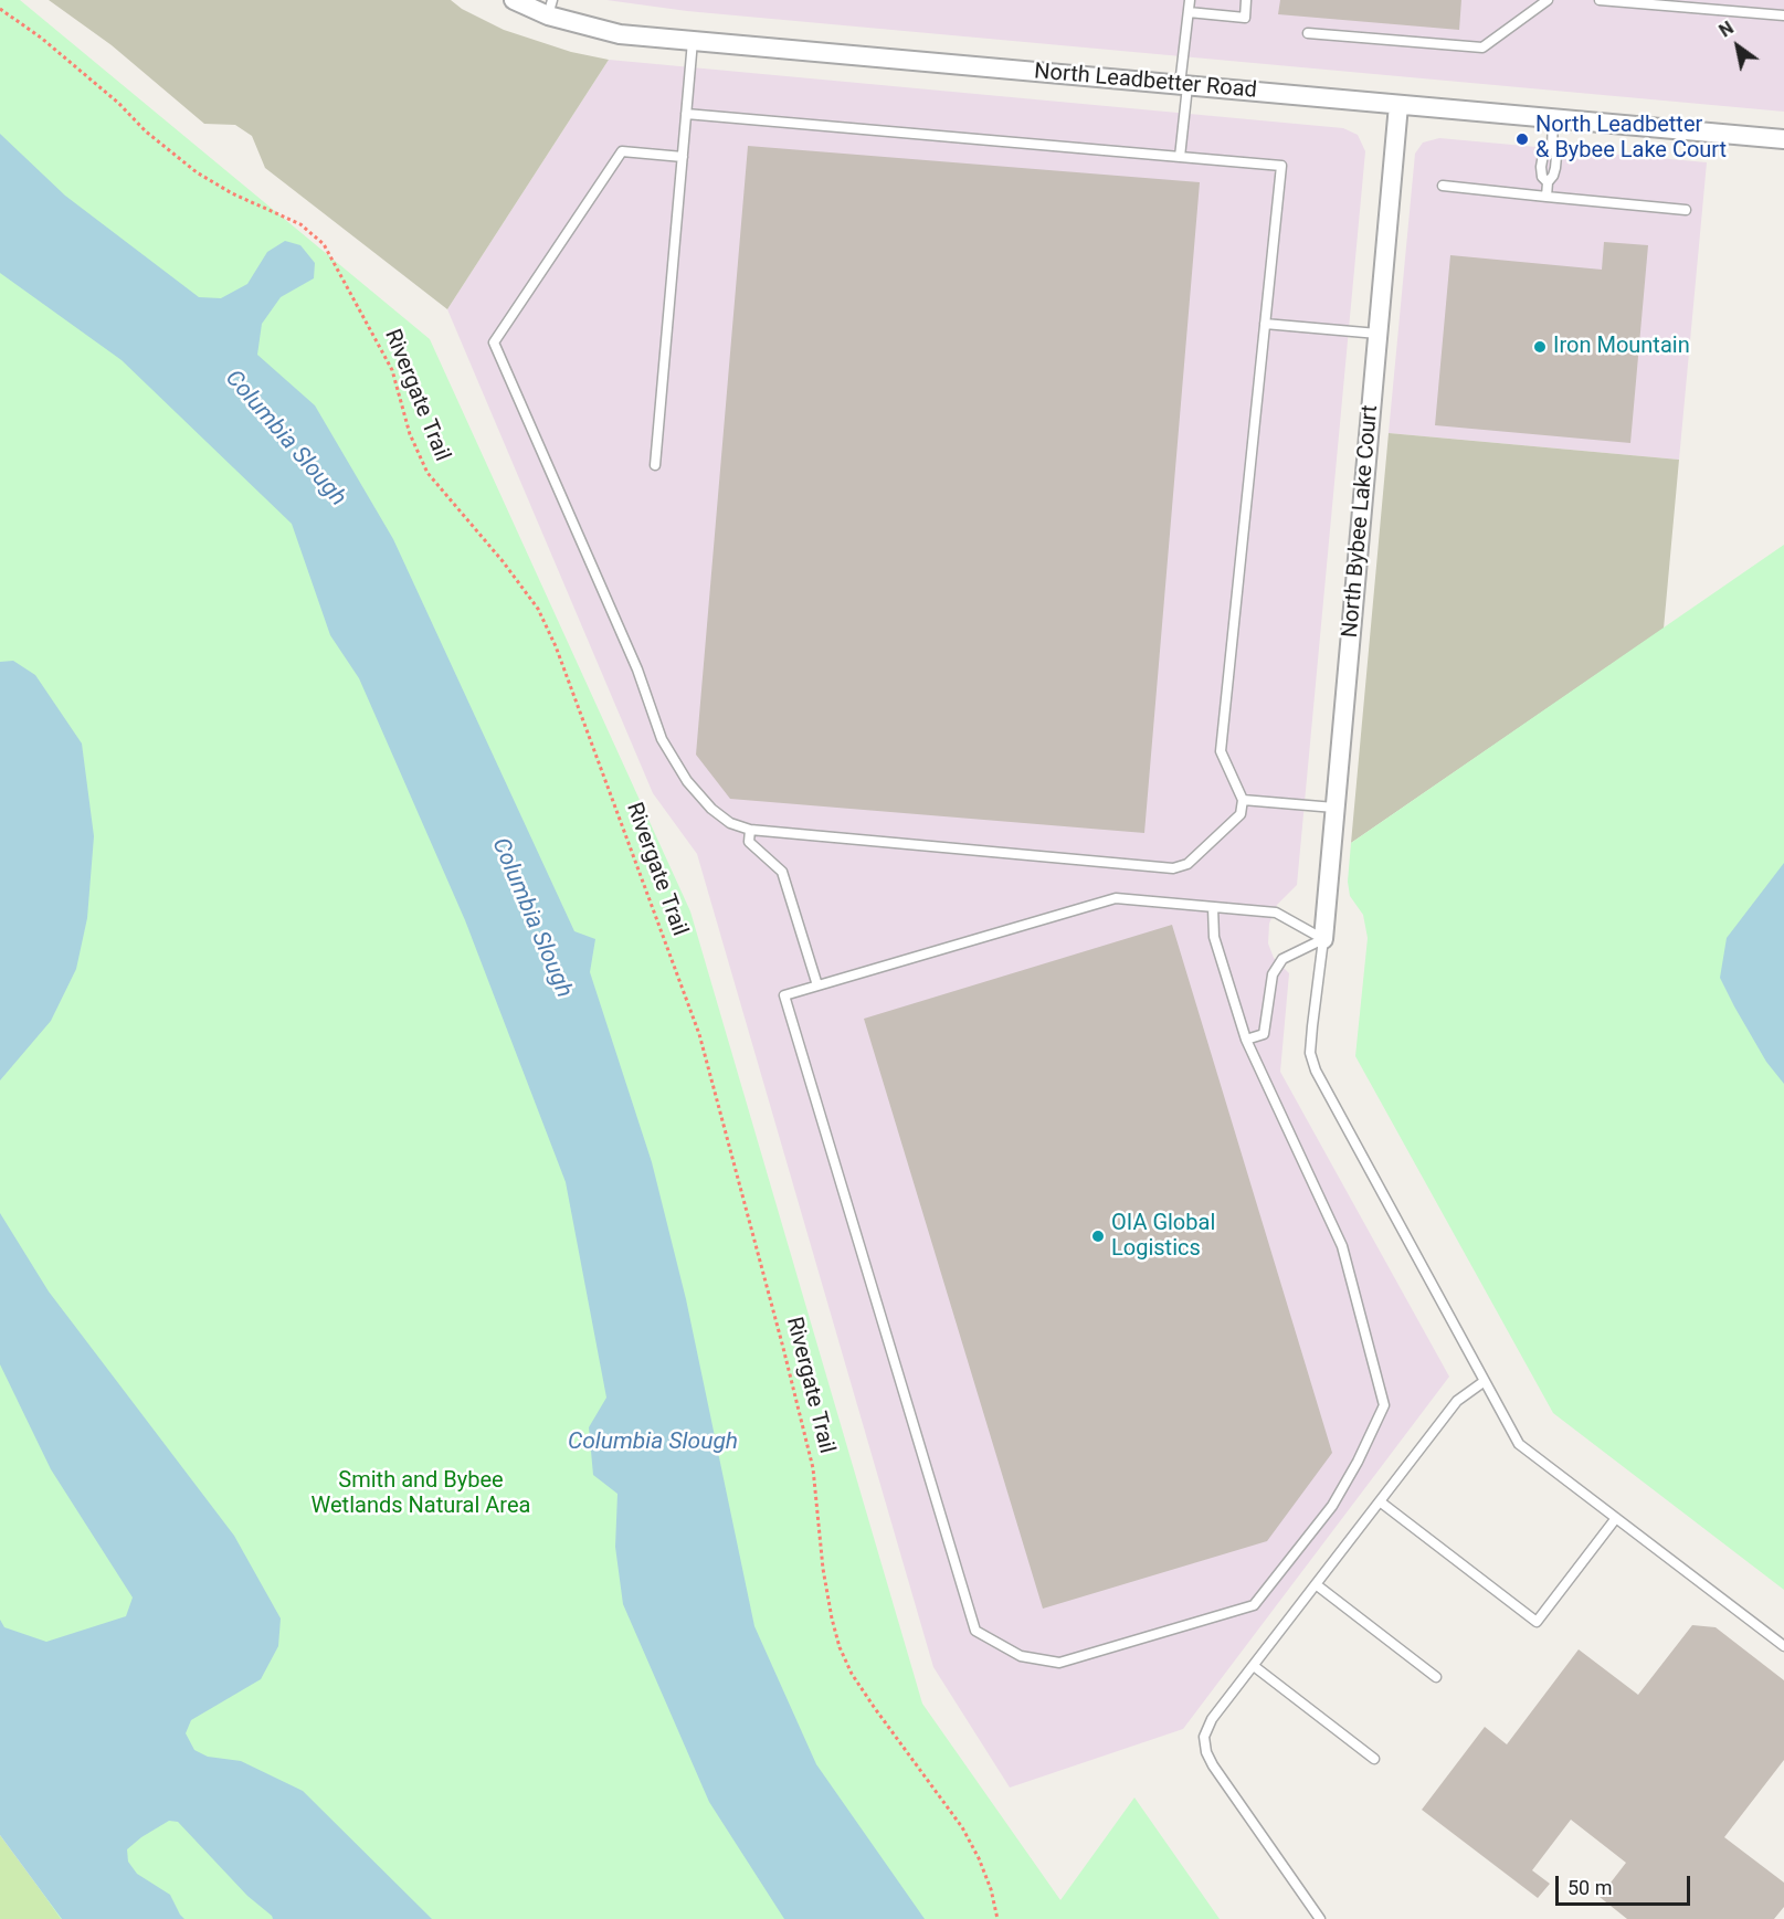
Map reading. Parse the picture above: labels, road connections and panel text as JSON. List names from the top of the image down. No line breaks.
{"streets":{"street":["North Leadbetter Road","North Bybee Lake Court"],"path":["Rivergate Trail"]},"crossings":[["North Leadbetter Road","North Bybee Lake Court"]],"water":["Columbia Slough"],"parks":["Smith and Bybee Wetlands Natural Area"],"places":["North Leadbetter & Bybee Lake Court","Iron Mountain","OIA Global Logistics"],"scale_bar":"50 m","north":"top left"}
